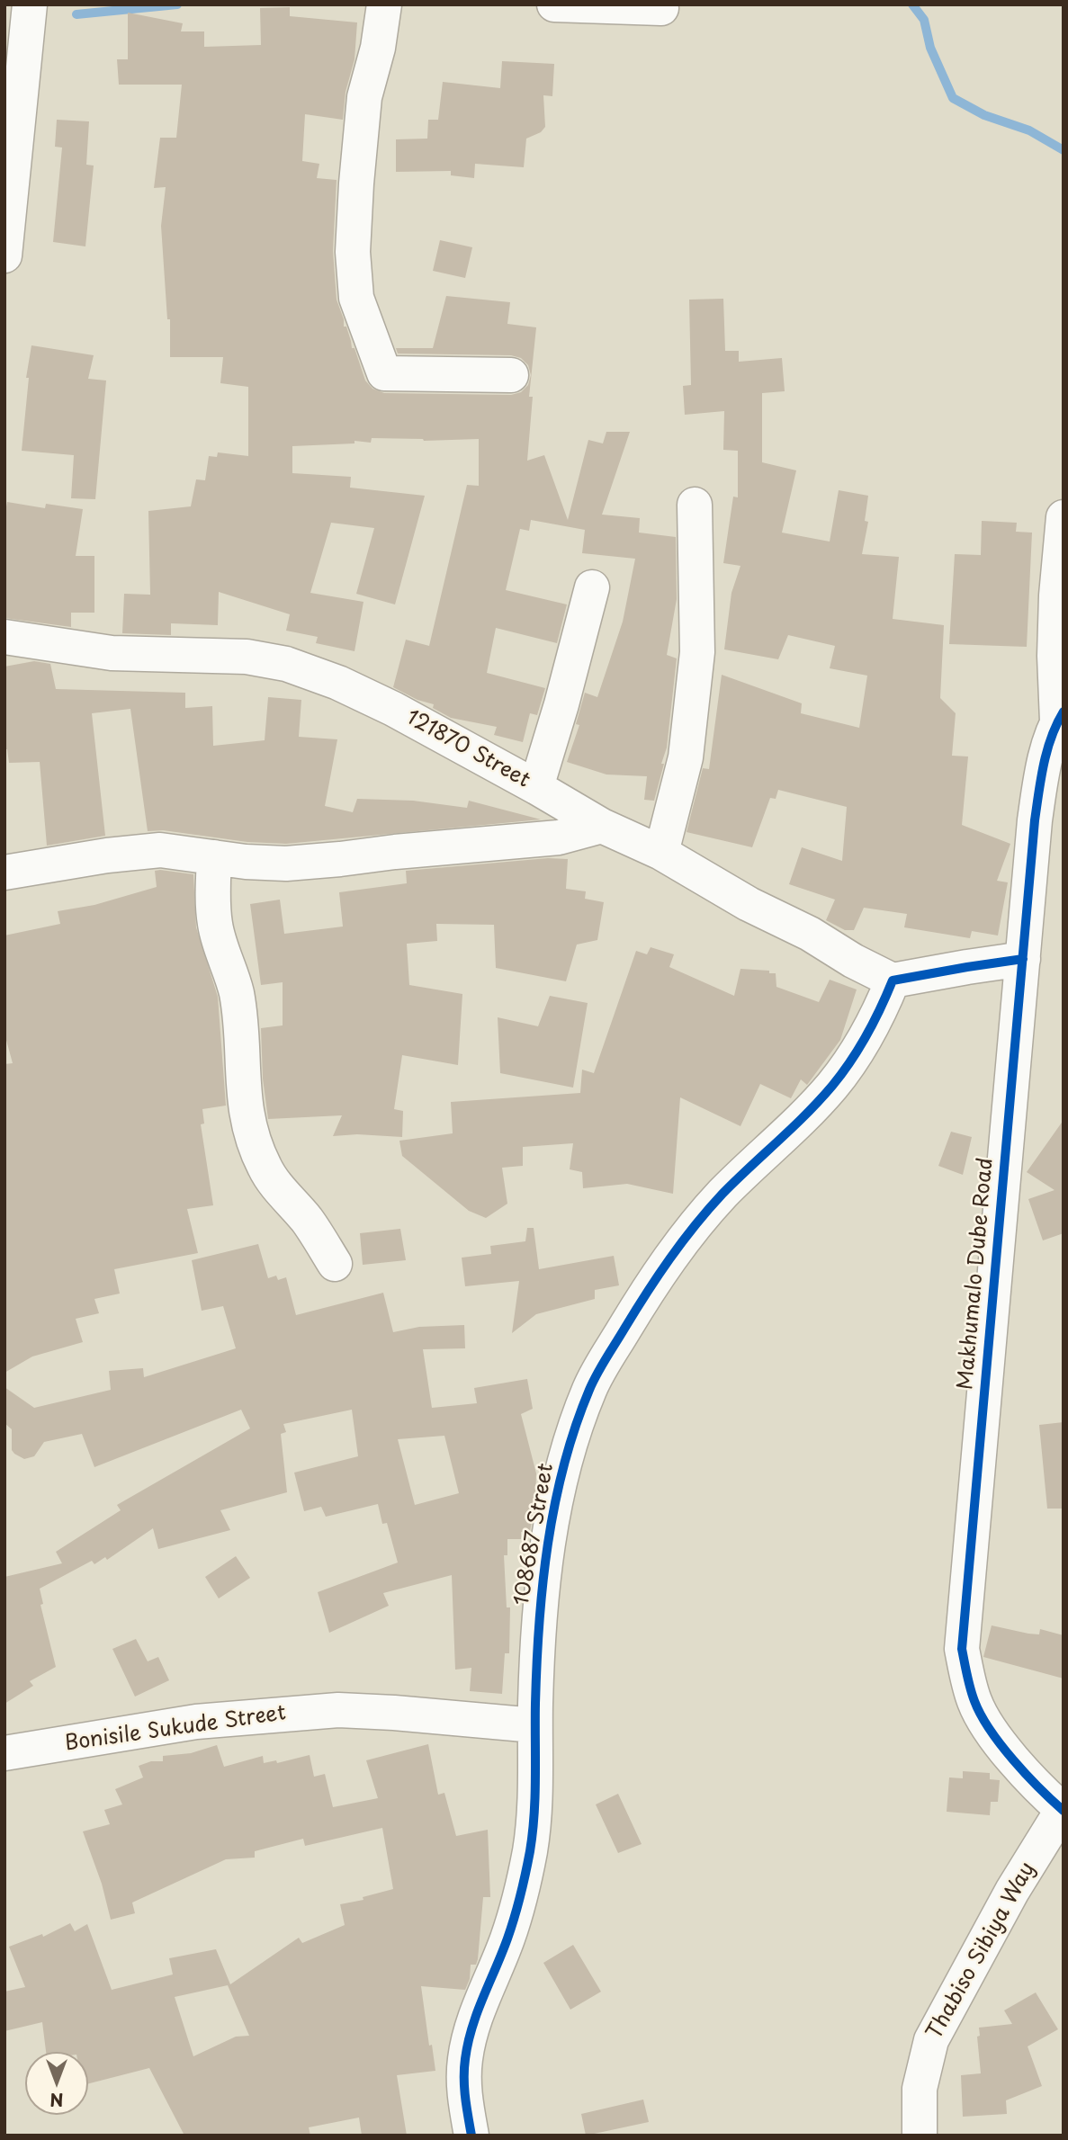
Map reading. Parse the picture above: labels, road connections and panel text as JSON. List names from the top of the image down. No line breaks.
{"streets":{"street":["121870 Street","Makhumalo Dube Road","108687 Street","Bonisile Sukude Street","Thabiso Sibiya Way"]},"crossings":[["121870 Street","108687 Street"],["Makhumalo Dube Road","Thabiso Sibiya Way"],["108687 Street","Bonisile Sukude Street"]],"north":"bottom"}
